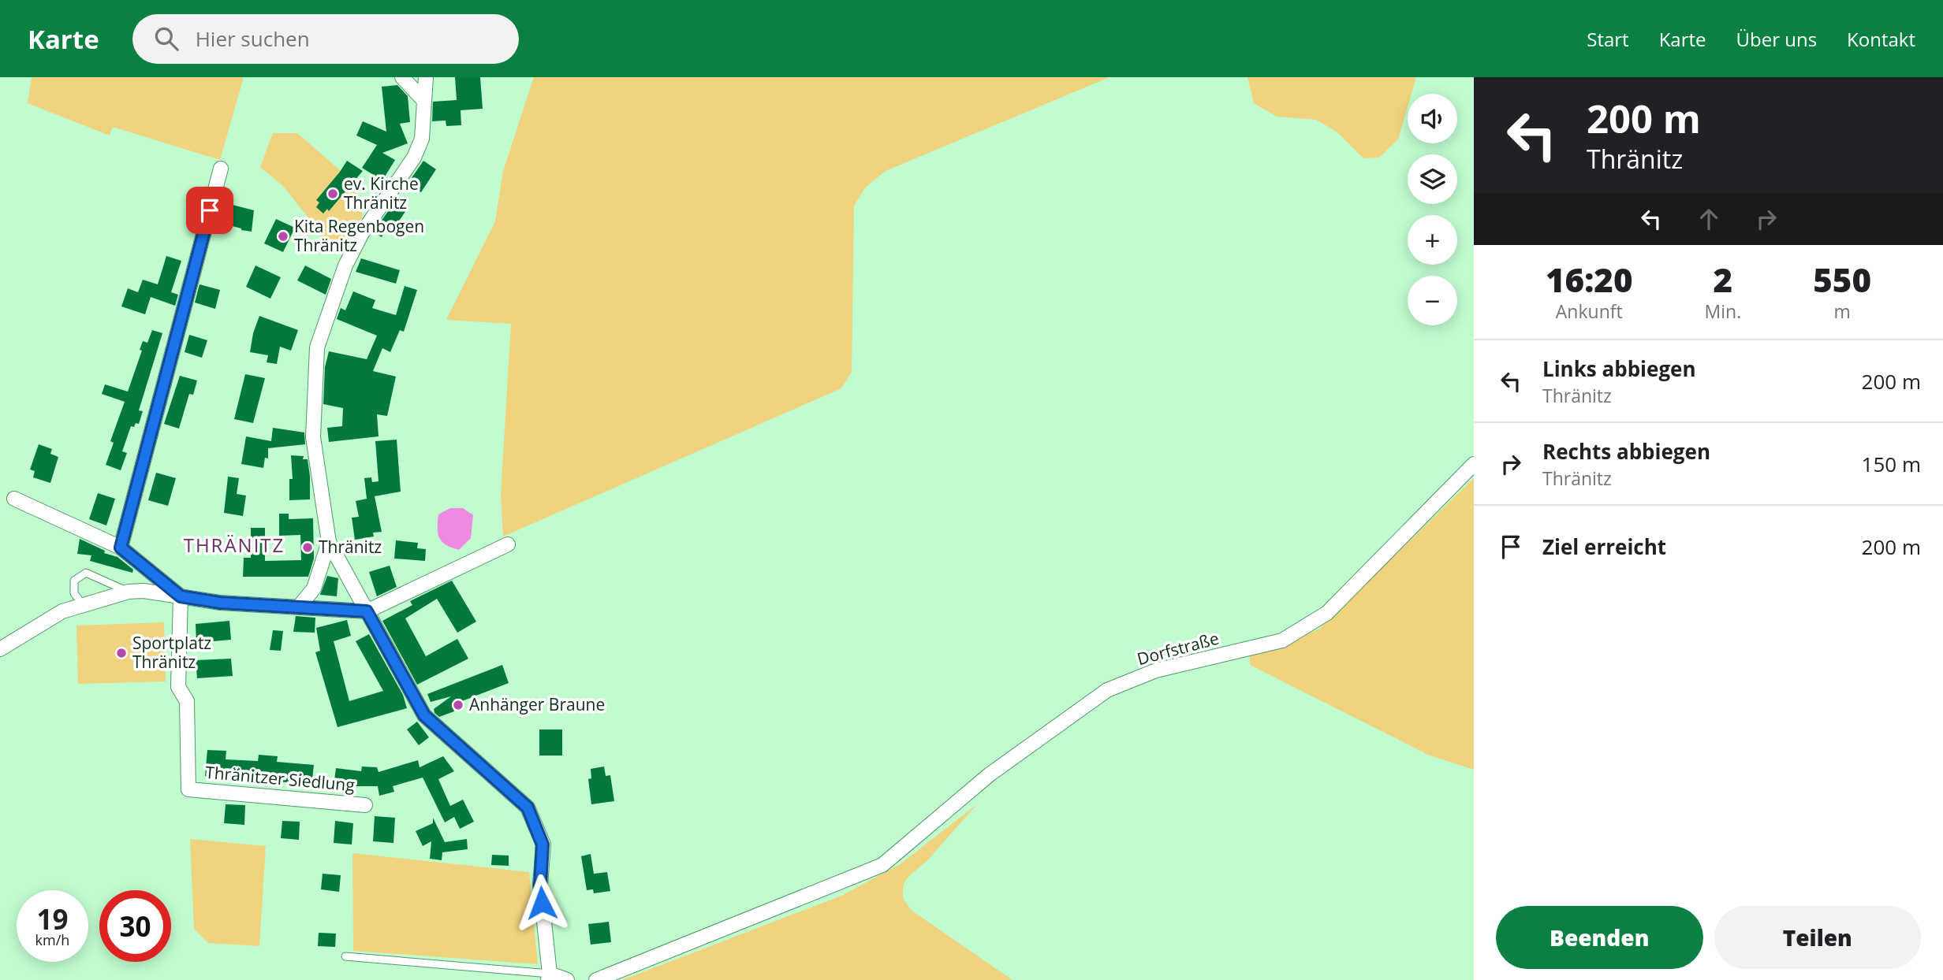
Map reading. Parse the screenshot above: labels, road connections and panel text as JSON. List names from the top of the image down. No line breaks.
{"streets":{"street":["Dorfstraße","Thränitzer Siedlung"]},"districts":["THRÄNITZ"],"places":["ev. Kirche Thränitz","Kita Regenbogen Thränitz","Thränitz","Sportplatz Thränitz","Anhänger Braune"],"page":{"header":"Karte","search":"Hier suchen","nav":["Start","Karte","Über uns","Kontakt"],"turn":["200 m","Thränitz"],"map_buttons":["+","−"],"eta":["16:20","Ankunft","2","Min.","550","m"],"list":[{"name":"Links abbiegen","note":"Thränitz","value":"200 m"},{"name":"Rechts abbiegen","note":"Thränitz","value":"150 m"},{"name":"Ziel erreicht","value":"200 m"}],"speed":"19 km/h","limit":"30","buttons":["Beenden","Teilen"]}}
